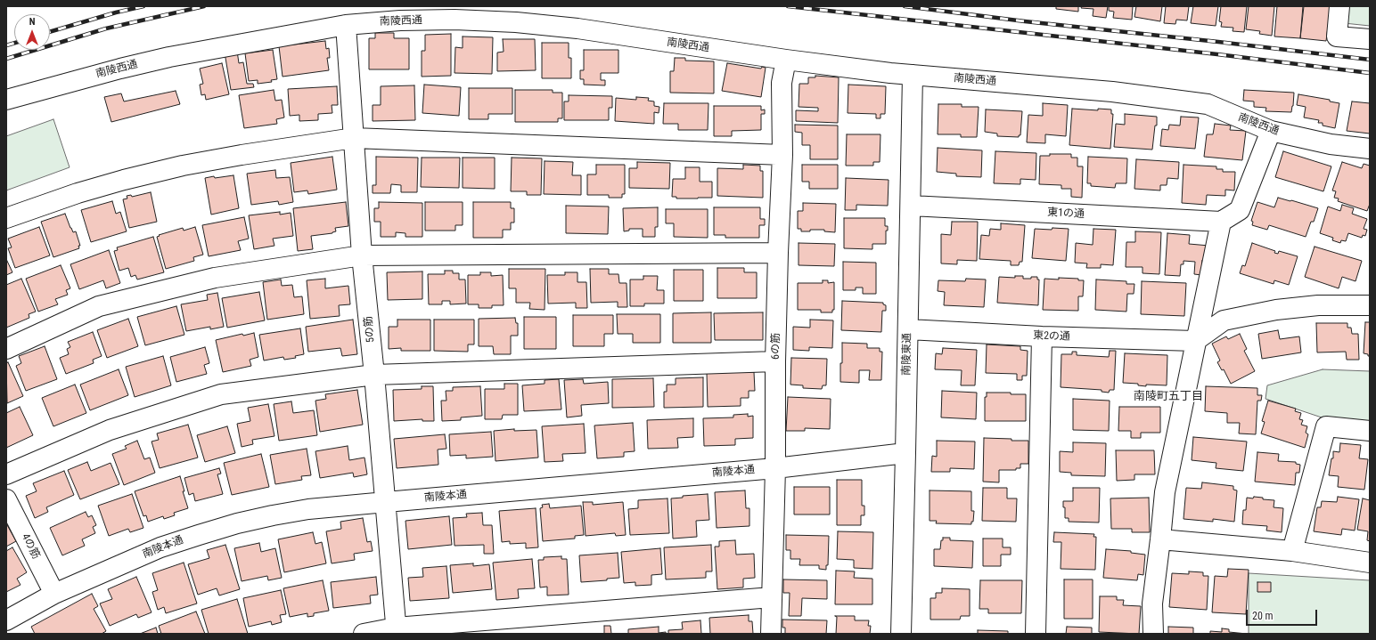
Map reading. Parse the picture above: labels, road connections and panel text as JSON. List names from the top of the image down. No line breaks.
{"streets":{"street":["南陵西通","東1の通","5の筋","東2の通","6の筋","南陵東通","南陵本通","4の筋"]},"crossings":[["南陵西通","5の筋"],["南陵西通","6の筋"],["南陵西通","南陵東通"],["東1の通","南陵東通"],["5の筋","南陵本通"],["東2の通","南陵東通"],["6の筋","南陵本通"],["南陵東通","南陵本通"],["南陵本通","4の筋"]],"districts":["南陵町五丁目"],"scale_bar":"20 m","north":"top"}
